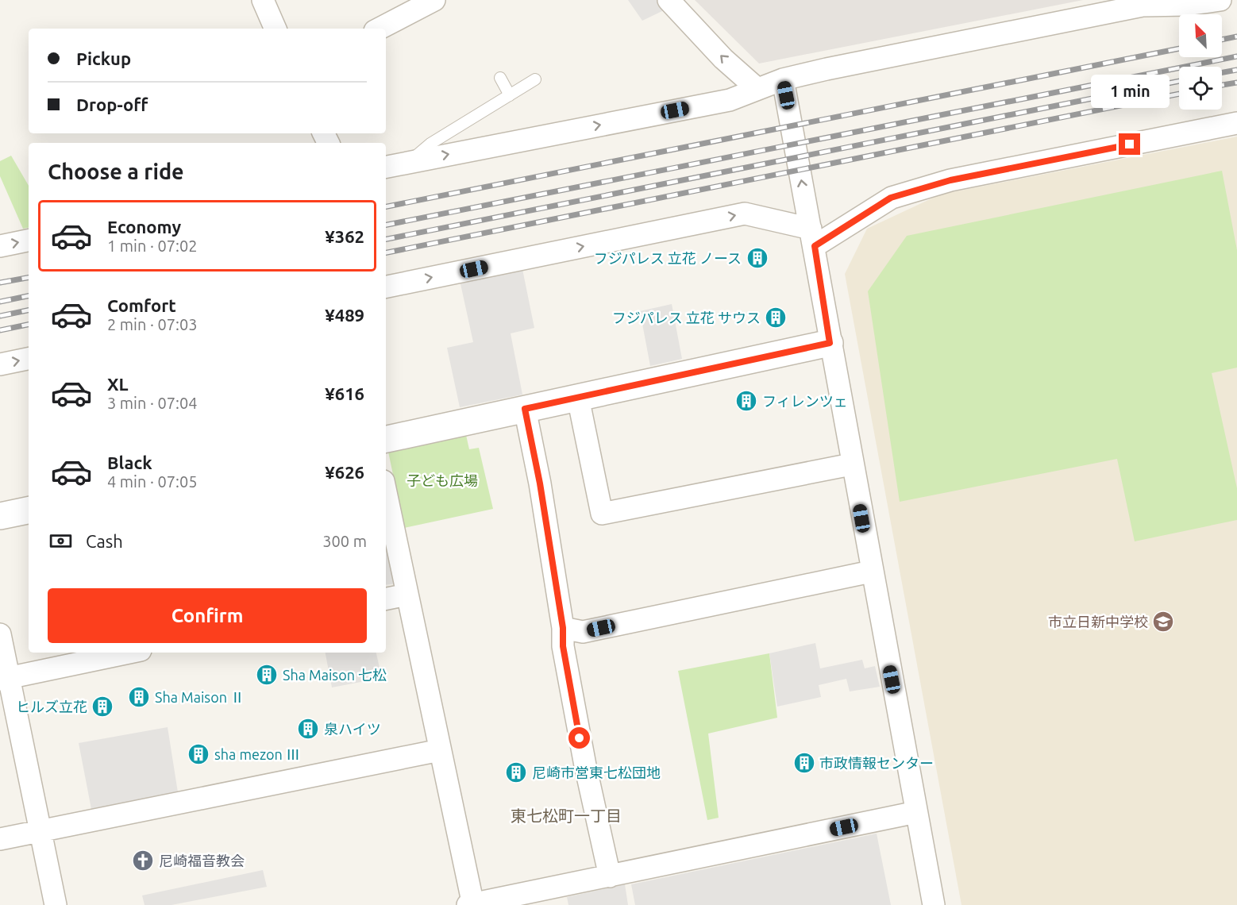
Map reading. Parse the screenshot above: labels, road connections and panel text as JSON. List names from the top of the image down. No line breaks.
{"districts":["東七松町一丁目"],"parks":["子ども広場"],"places":{"building":["フジパレス 立花 ノース","フジパレス 立花 サウス","フィレンツェ","Sha Maison 七松","Sha Maison Ⅱ","ヒルズ立花","泉ハイツ","sha mezon Ⅲ","市政情報センター","尼崎市営東七松団地"],"school or university":["市立日新中学校"],"church":["尼崎福音教会"]},"north":"top left","page":{"banner":["Pickup","Drop-off"],"bubble":"1 min","heading":"Choose a ride","list":[{"name":"Economy","note":"1 min · 07:02","value":"¥362"},{"name":"Comfort","note":"2 min · 07:03","value":"¥489"},{"name":"XL","note":"3 min · 07:04","value":"¥616"},{"name":"Black","note":"4 min · 07:05","value":"¥626"}],"pay":["Cash","300 m"],"buttons":"Confirm"}}
